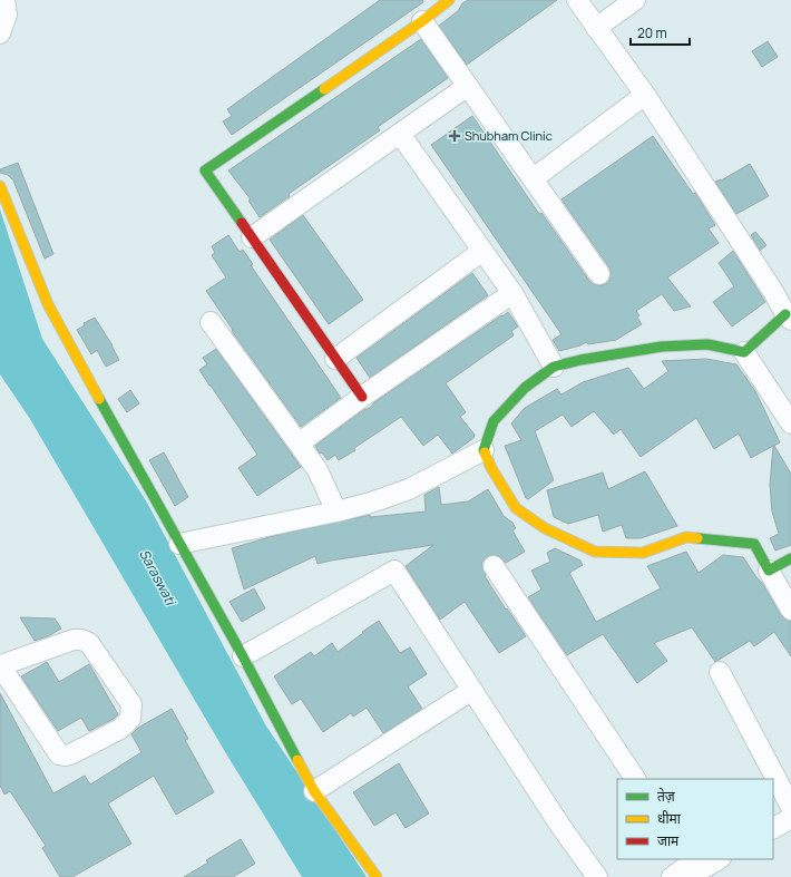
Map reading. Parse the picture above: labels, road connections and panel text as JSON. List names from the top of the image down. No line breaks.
{"water":["Saraswati"],"places":{"health":["Shubham Clinic"]},"legend":["तेज़","धीमा","जाम"],"scale_bar":"20 m"}
